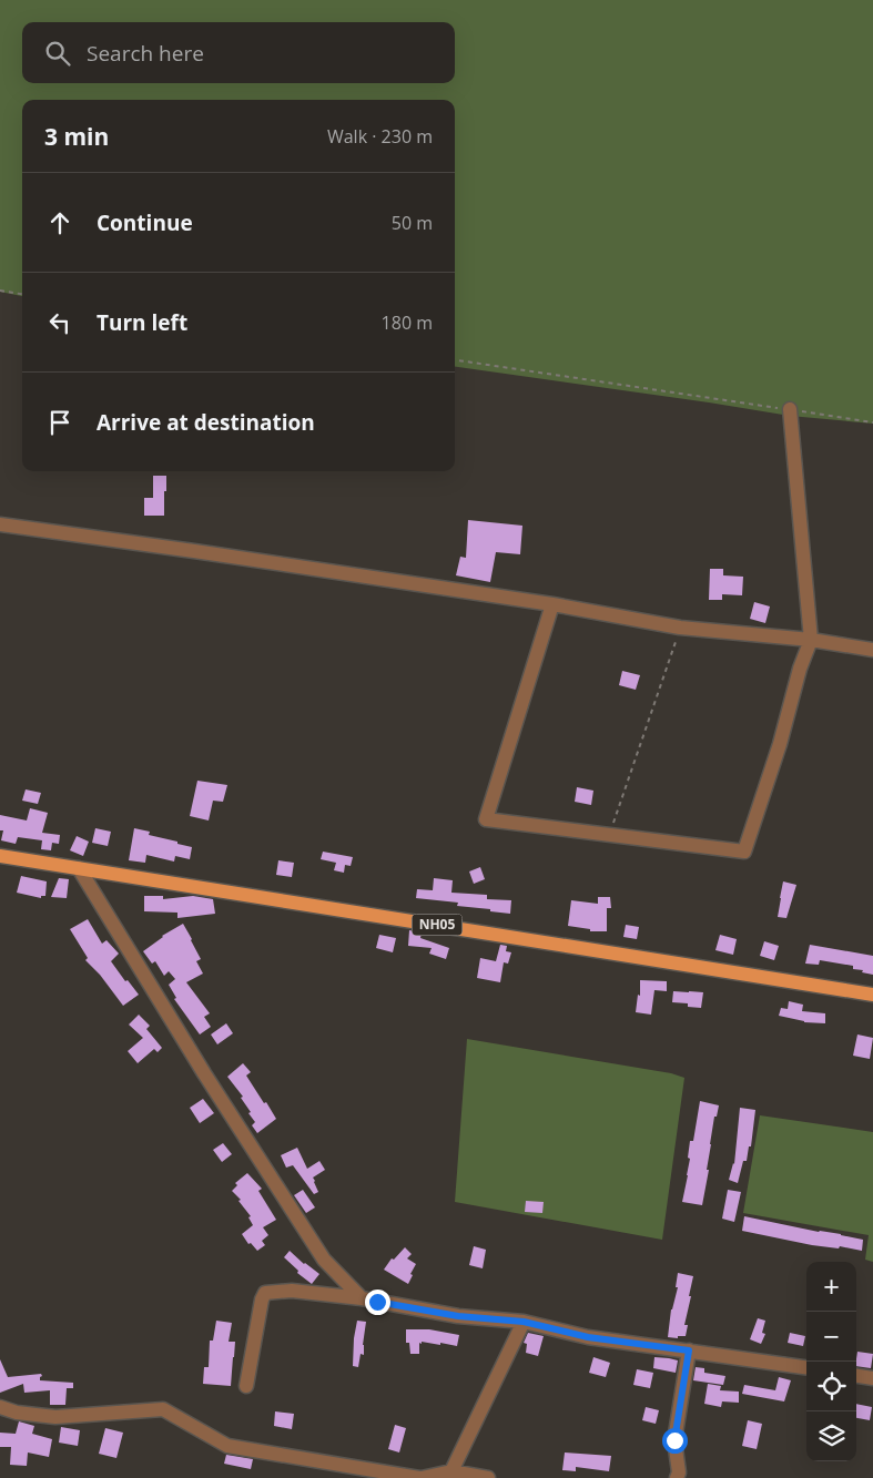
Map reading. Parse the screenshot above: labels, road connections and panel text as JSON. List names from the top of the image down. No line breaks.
{"streets":{"main road":["NH05"]},"page":{"search":"Search here","heading":["3 min","Walk · 230 m"],"list":[["Continue","50 m"],["Turn left","180 m"],"Arrive at destination"],"map_buttons":["+","−"]}}
